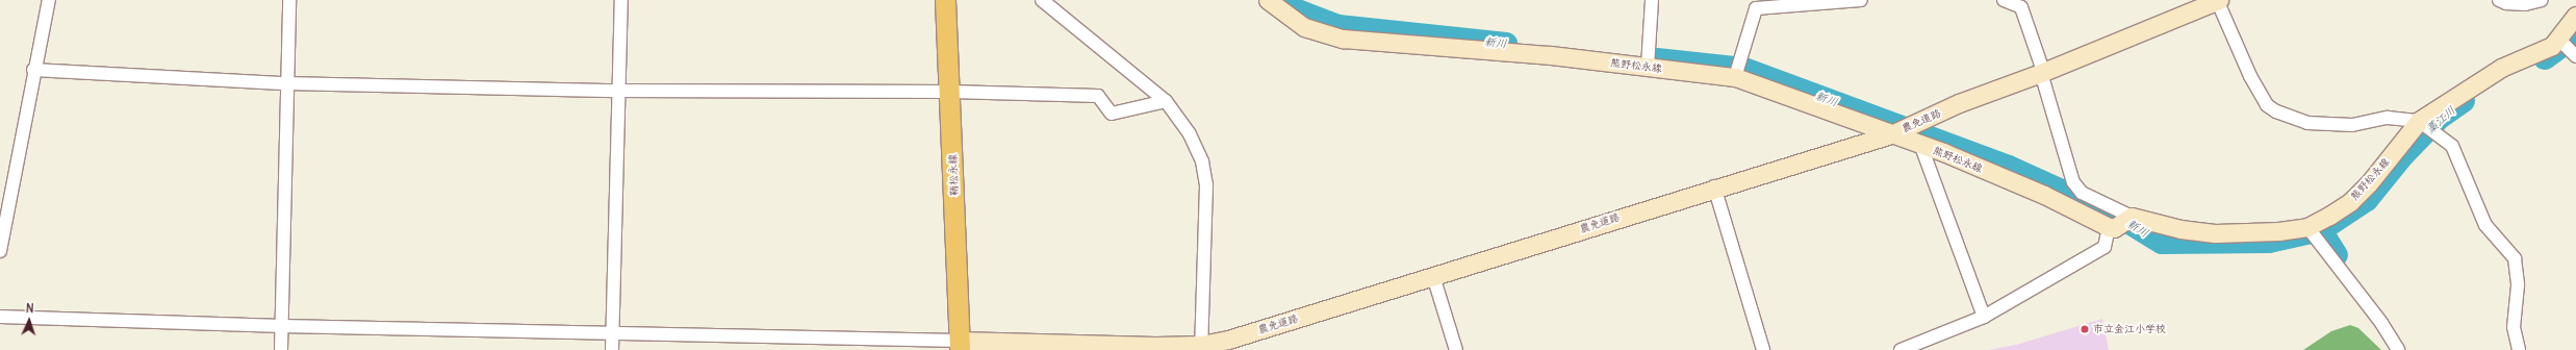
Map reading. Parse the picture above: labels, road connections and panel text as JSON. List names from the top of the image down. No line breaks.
{"streets":{"main road":["熊野松永線","農免道路","鞆松永線"]},"crossings":[["熊野松永線","農免道路"],["農免道路","鞆松永線"]],"water":["新川","藁江川"],"places":["市立金江小学校"],"north":"top"}
